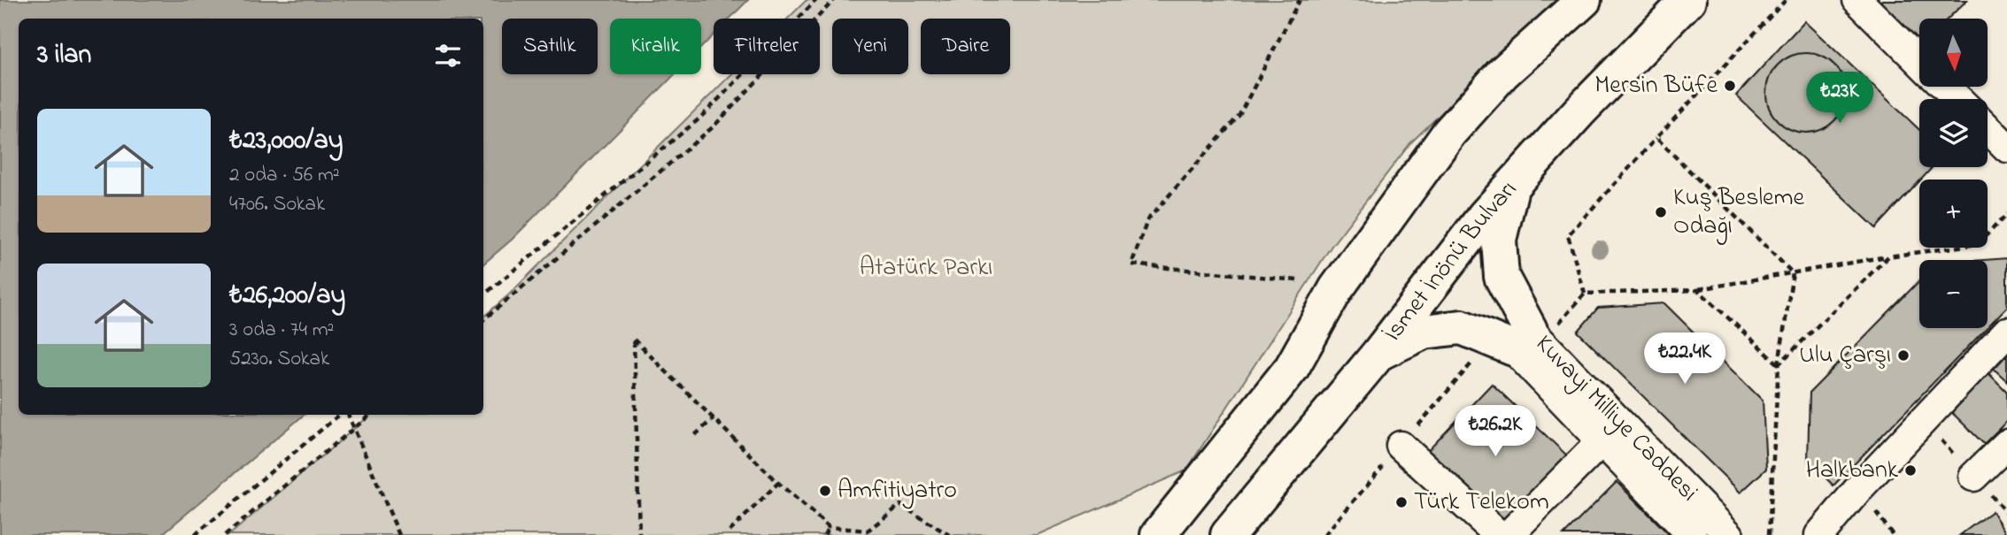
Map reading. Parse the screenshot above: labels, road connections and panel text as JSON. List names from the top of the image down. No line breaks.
{"streets":{"main road":["İsmet İnönü Bulvarı"],"street":["Kuvayi Milliye Caddesi"]},"parks":["Atatürk Parkı"],"places":["Mersin Büfe","Kuş Besleme Odağı","Ulu Çarşı","Halkbank","Amfitiyatro","Türk Telekom"],"north":"bottom","page":{"map_buttons":["+","−"],"chip":["Satılık","Kiralık","Filtreler","Yeni","Daire"],"heading":"3 ilan","price":["₺23K","₺22.4K","₺26.2K"],"list":[{"name":"₺23,000/ay","note":"2 oda · 56 m² · 4706. Sokak"},{"name":"₺26,200/ay","note":"3 oda · 74 m² · 5230. Sokak"}]}}
